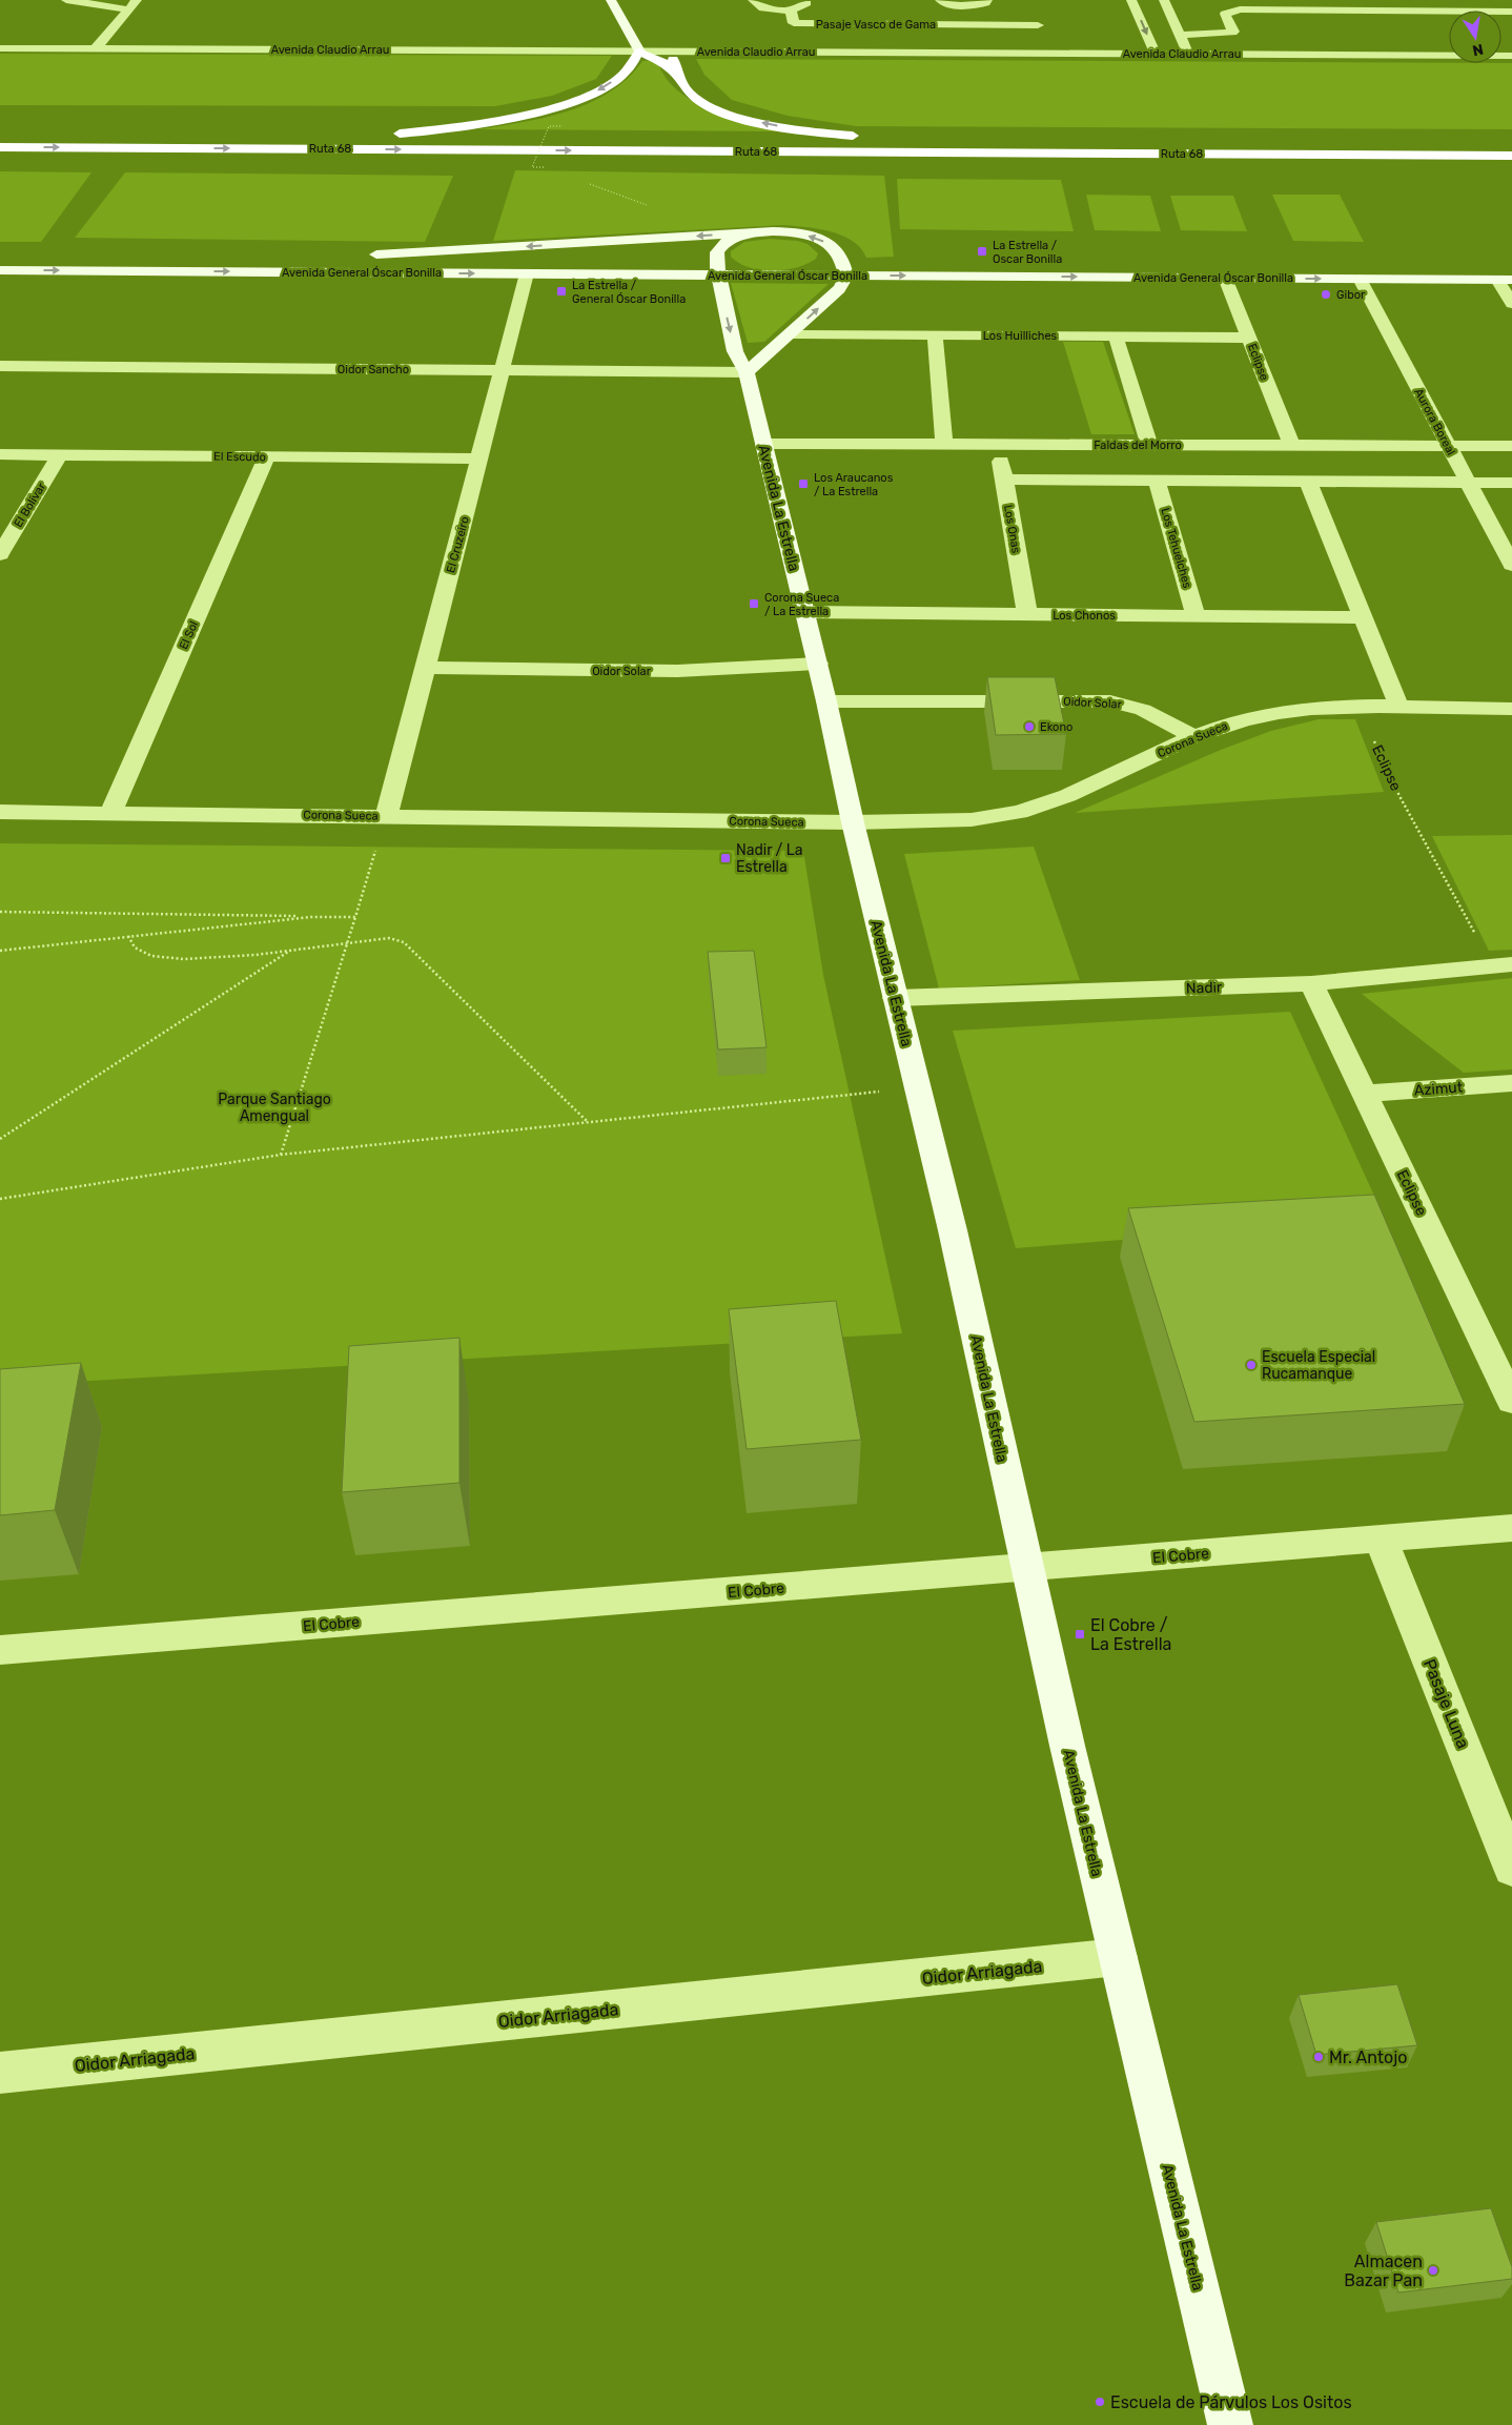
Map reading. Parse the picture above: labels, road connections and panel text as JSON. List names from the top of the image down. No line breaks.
{"streets":{"highway":["Ruta 68"],"main road":["Avenida General Óscar Bonilla","Avenida La Estrella"],"street":["Pasaje Vasco de Gama","Avenida Claudio Arrau","Los Huilliches","Eclipse","Oidor Sancho","Aurora Boreal","Faldas del Morro","El Escudo","El Bolívar","Los Onas","El Cruzeiro","Los Tehuelches","Los Chonos","El Sol","Oidor Solar","Corona Sueca","Nadir","Azimut","El Cobre","Pasaje Luna","Oidor Arriagada"]},"crossings":[["Avenida General Óscar Bonilla","Eclipse"],["Avenida General Óscar Bonilla","Aurora Boreal"],["Avenida General Óscar Bonilla","Avenida La Estrella"],["Avenida General Óscar Bonilla","El Cruzeiro"],["Los Huilliches","Eclipse"],["Eclipse","Faldas del Morro"],["Eclipse","Corona Sueca"],["Eclipse","Nadir"],["Eclipse","Azimut"],["Oidor Sancho","Avenida La Estrella"],["Oidor Sancho","El Cruzeiro"],["Aurora Boreal","Faldas del Morro"],["Faldas del Morro","Avenida La Estrella"],["Faldas del Morro","Los Onas"],["El Escudo","El Bolívar"],["El Escudo","El Cruzeiro"],["El Escudo","El Sol"],["Avenida La Estrella","Los Chonos"],["Avenida La Estrella","Oidor Solar"],["Avenida La Estrella","Corona Sueca"],["Avenida La Estrella","Nadir"],["Avenida La Estrella","El Cobre"],["Avenida La Estrella","Oidor Arriagada"],["Los Onas","Los Chonos"],["El Cruzeiro","Oidor Solar"],["El Cruzeiro","Corona Sueca"],["Los Tehuelches","Los Chonos"],["El Sol","Corona Sueca"],["Oidor Solar","Corona Sueca"],["El Cobre","Pasaje Luna"]],"parks":["Parque Santiago Amengual"],"places":{"transit":["La Estrella / Oscar Bonilla","La Estrella / General Óscar Bonilla","Los Araucanos / La Estrella","Corona Sueca / La Estrella","Nadir / La Estrella","El Cobre / La Estrella"],"other":["Gibor","Ekono","Escuela Especial Rucamanque","Mr. Antojo","Almacen Bazar Pan","Escuela de Párvulos Los Ositos"]},"north":"bottom"}
